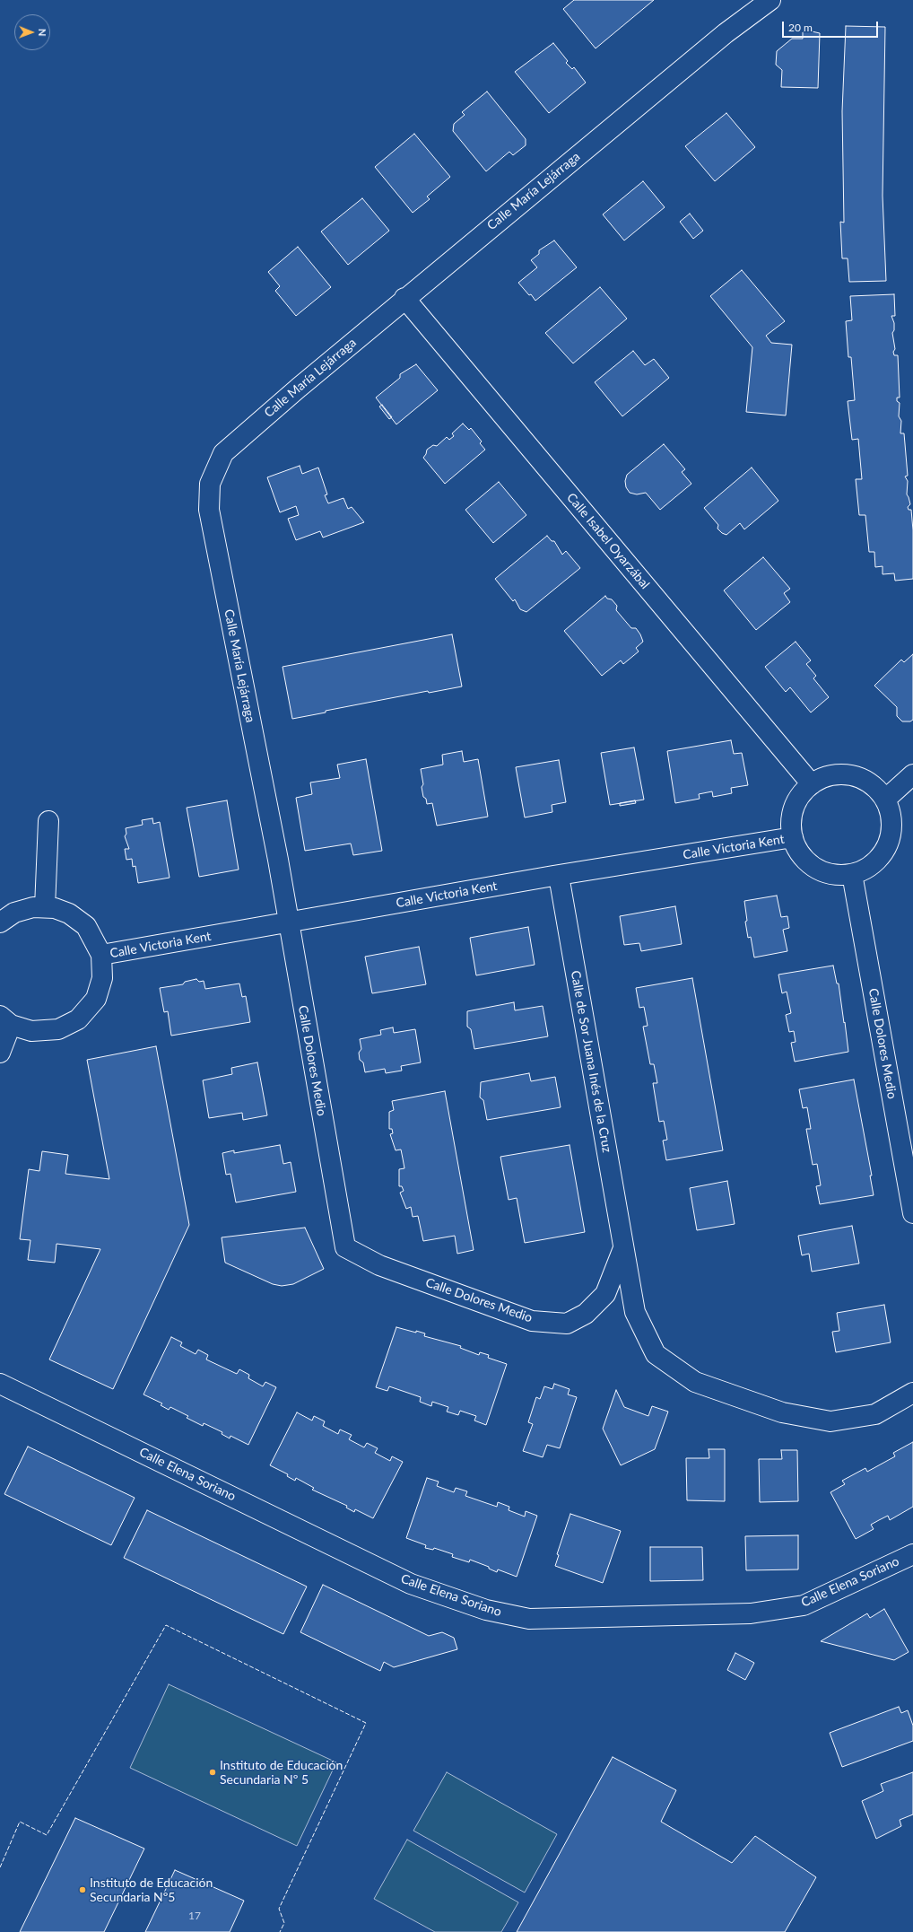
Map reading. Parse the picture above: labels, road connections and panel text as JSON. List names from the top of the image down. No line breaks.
{"streets":{"street":["Calle María Lejárraga","Calle Isabel Oyarzábal","Calle Victoria Kent","Calle Dolores Medio","Calle de Sor Juana Inés de la Cruz","Calle Elena Soriano"]},"crossings":[["Calle María Lejárraga","Calle Isabel Oyarzábal"],["Calle María Lejárraga","Calle Victoria Kent"],["Calle María Lejárraga","Calle Dolores Medio"],["Calle Isabel Oyarzábal","Calle Victoria Kent"],["Calle Isabel Oyarzábal","Calle Dolores Medio"],["Calle Victoria Kent","Calle Dolores Medio"],["Calle Victoria Kent","Calle de Sor Juana Inés de la Cruz"],["Calle Dolores Medio","Calle de Sor Juana Inés de la Cruz"]],"places":["Instituto de Educación Secundaria Nº 5","Instituto de Educación Secundaria Nº5"],"house_numbers":["17"],"scale_bar":"20 m","north":"right"}
